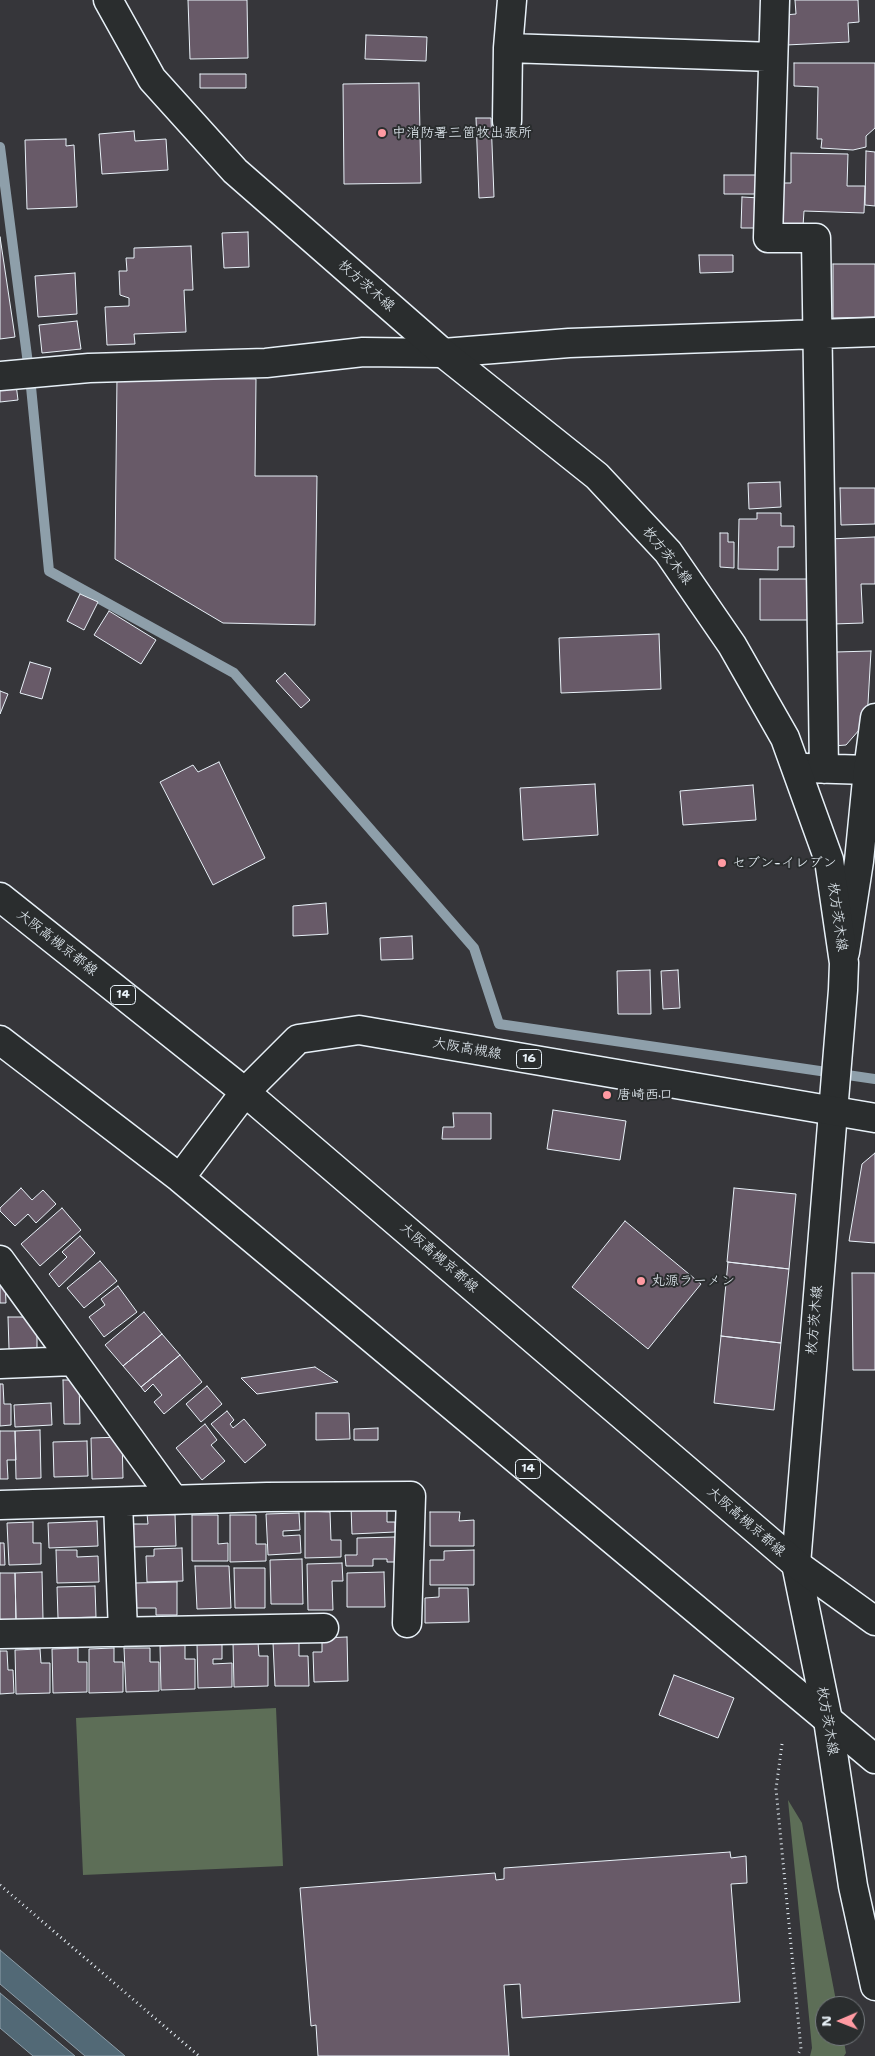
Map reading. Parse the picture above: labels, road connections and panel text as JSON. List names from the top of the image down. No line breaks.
{"streets":{"main road":["枚方茨木線","大阪高槻京都線","14","大阪高槻線","16"]},"crossings":[["枚方茨木線","大阪高槻京都線"],["枚方茨木線","14"],["枚方茨木線","大阪高槻線"],["大阪高槻京都線","大阪高槻線"],["14","大阪高槻線"]],"places":["中消防署三箇牧出張所","セブン-イレブン","唐崎西口","丸源ラーメン"],"north":"left"}
